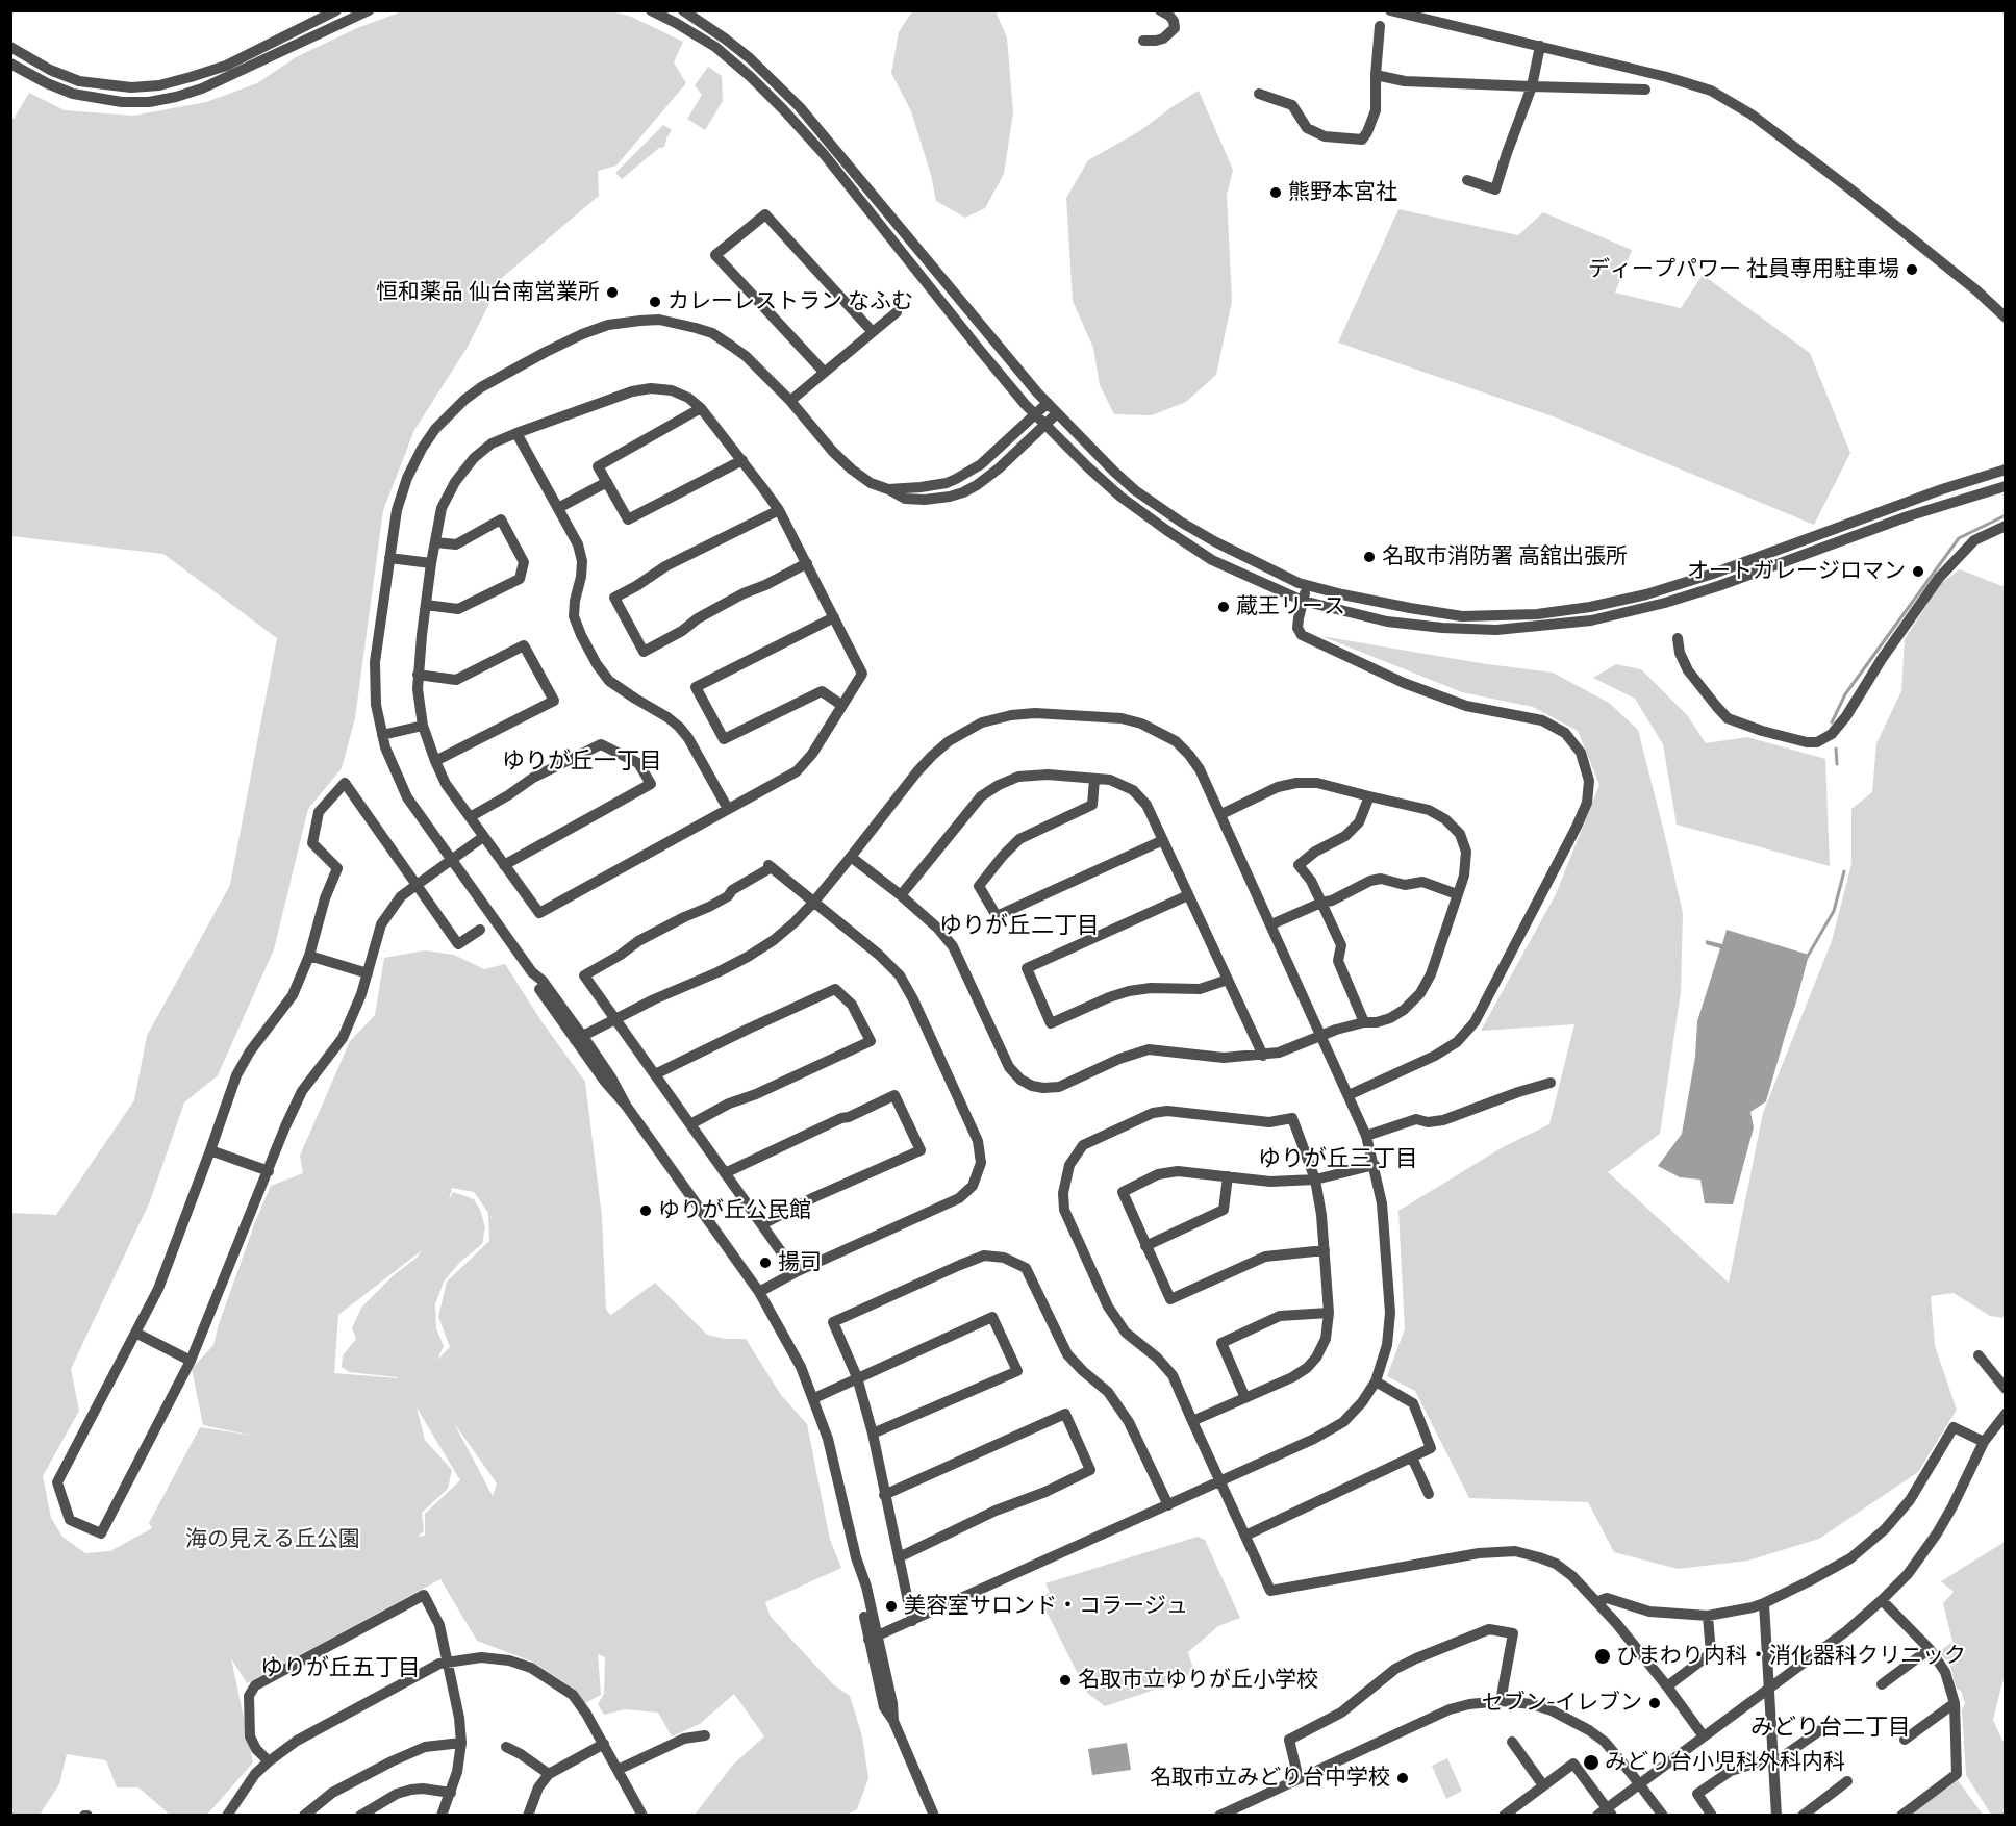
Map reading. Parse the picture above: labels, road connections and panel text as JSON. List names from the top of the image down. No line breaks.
{"districts":["ゆりが丘一丁目","ゆりが丘二丁目","ゆりが丘三丁目","ゆりが丘五丁目","みどり台二丁目"],"parks":["海の見える丘公園"],"places":["熊野本宮社","ディープパワー 社員専用駐車場","恒和薬品 仙台南営業所","カレーレストラン なふむ","名取市消防署 高舘出張所","オートガレージロマン","蔵王リース","ゆりが丘公民館","揚司","美容室サロンド・コラージュ","ひまわり内科・消化器科クリニック","名取市立ゆりが丘小学校","セブン-イレブン","みどり台小児科外科内科","名取市立みどり台中学校"]}
